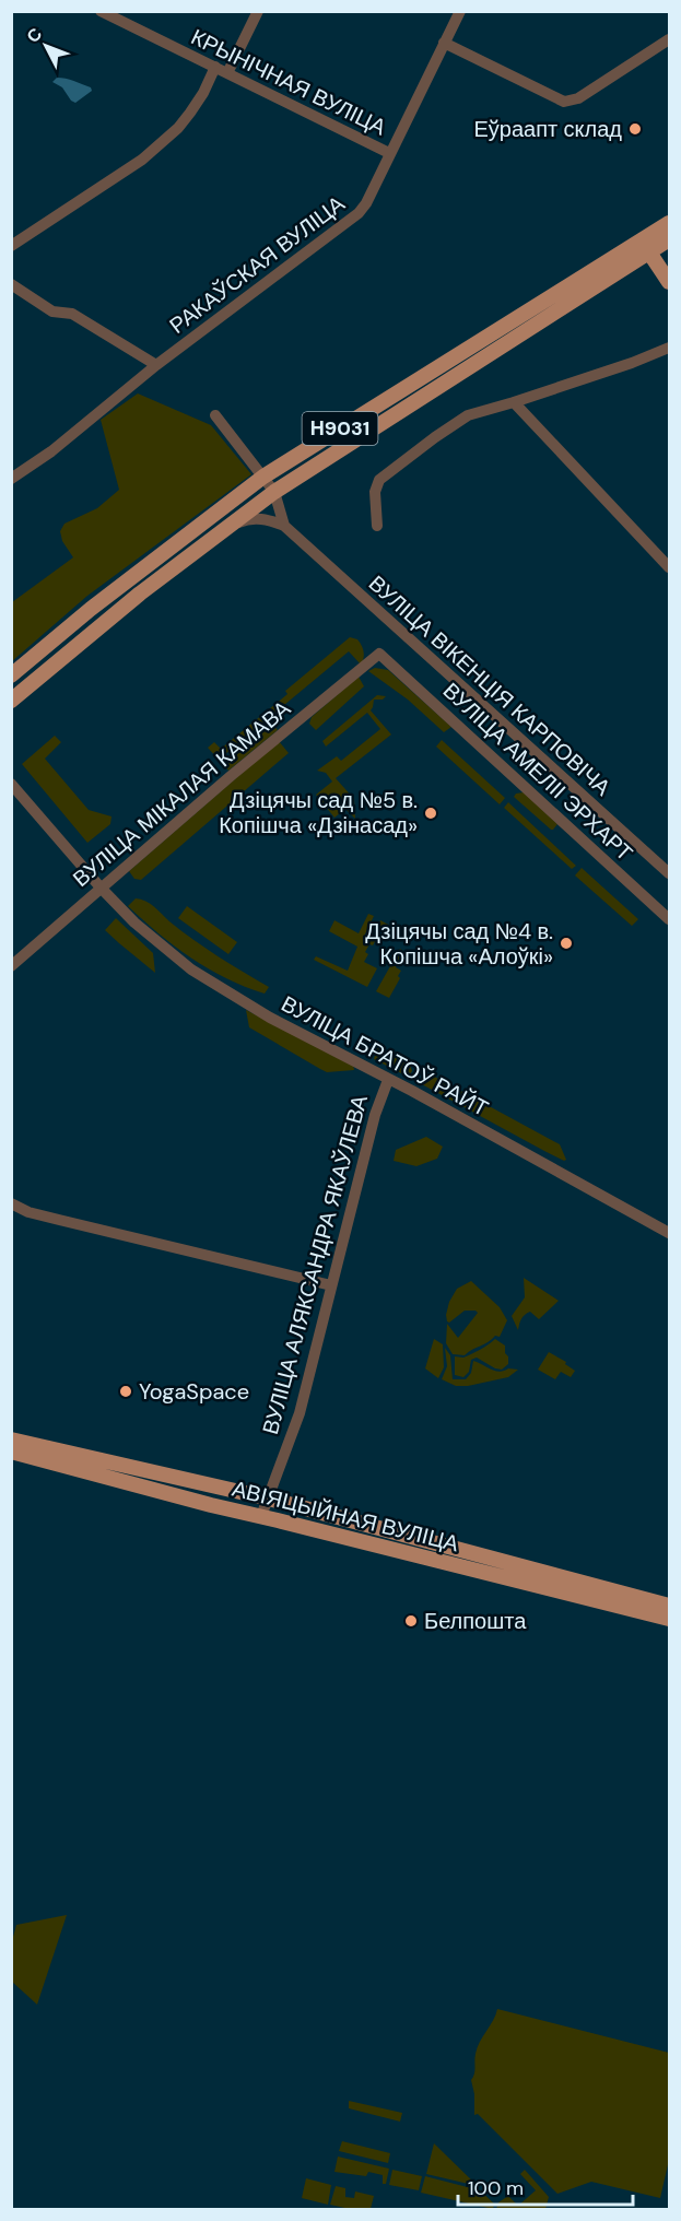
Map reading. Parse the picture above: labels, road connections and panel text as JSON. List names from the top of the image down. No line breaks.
{"streets":{"main road":["Н9031","АВІЯЦЫЙНАЯ ВУЛІЦА"],"street":["КРЫНІЧНАЯ ВУЛІЦА","РАКАЎСКАЯ ВУЛІЦА","ВУЛІЦА ВІКЕНЦІЯ КАРПОВІЧА","ВУЛІЦА АМЕЛІІ ЭРХАРТ","ВУЛІЦА МІКАЛАЯ КАМАВА","ВУЛІЦА БРАТОЎ РАЙТ","ВУЛІЦА АЛЯКСАНДРА ЯКАЎЛЕВА"]},"crossings":[["КРЫНІЧНАЯ ВУЛІЦА","РАКАЎСКАЯ ВУЛІЦА"],["ВУЛІЦА АМЕЛІІ ЭРХАРТ","ВУЛІЦА МІКАЛАЯ КАМАВА"],["ВУЛІЦА МІКАЛАЯ КАМАВА","ВУЛІЦА БРАТОЎ РАЙТ"],["ВУЛІЦА БРАТОЎ РАЙТ","ВУЛІЦА АЛЯКСАНДРА ЯКАЎЛЕВА"],["ВУЛІЦА АЛЯКСАНДРА ЯКАЎЛЕВА","АВІЯЦЫЙНАЯ ВУЛІЦА"]],"places":["Еўраапт склад","Дзіцячы сад №5 в. Копішча «Дзінасад»","Дзіцячы сад №4 в. Копішча «Алоўкі»","YogaSpace","Белпошта"],"scale_bar":"100 m","north":"top left"}
